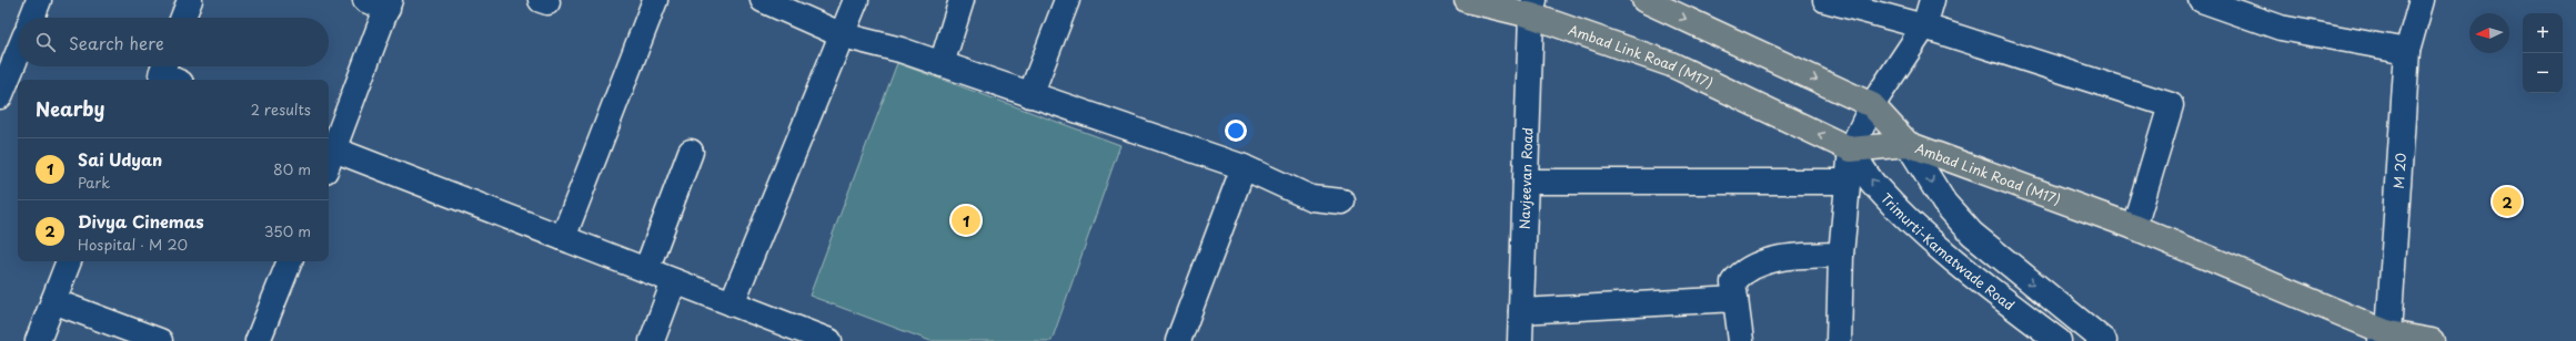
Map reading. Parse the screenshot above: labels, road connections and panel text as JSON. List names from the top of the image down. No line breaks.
{"streets":{"main road":["Ambad Link Road (M17)"],"street":["M 20","Navjeevan Road","Trimurti-Kamatwade Road"]},"crossings":[["Ambad Link Road (M17)","M 20"],["Ambad Link Road (M17)","Navjeevan Road"],["Ambad Link Road (M17)","Trimurti-Kamatwade Road"]],"north":"left","page":{"map_buttons":["+","−"],"search":"Search here","heading":["Nearby","2 results"],"list":[{"mark":"1","name":"Sai Udyan","note":"Park","value":"80 m"},{"mark":"2","name":"Divya Cinemas","note":"Hospital · M 20","value":"350 m"}],"pins":["2","1"]}}
